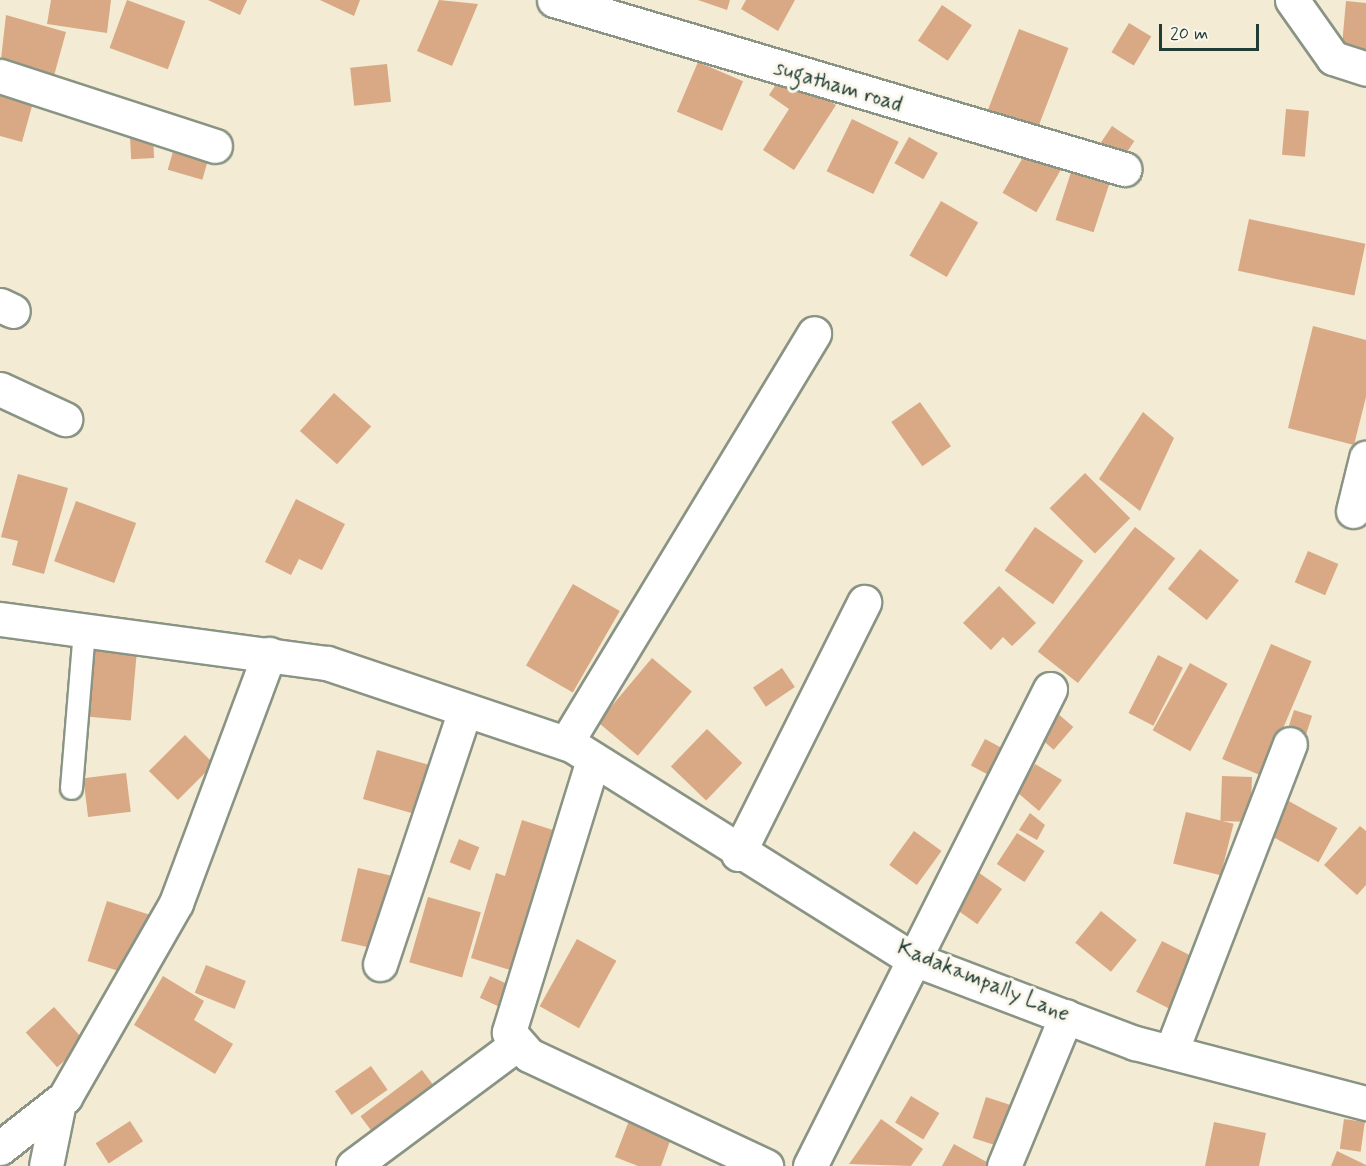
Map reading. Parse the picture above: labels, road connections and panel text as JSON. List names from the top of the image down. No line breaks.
{"streets":{"street":["sugatham road","Kadakampally Lane"]},"scale_bar":"20 m"}
